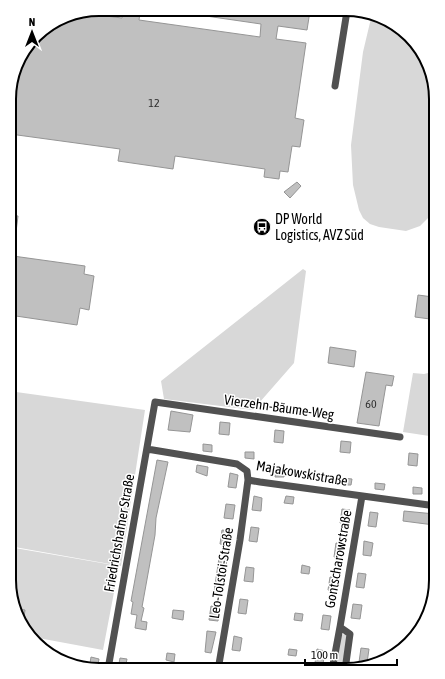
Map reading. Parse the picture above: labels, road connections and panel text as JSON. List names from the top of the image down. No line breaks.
{"streets":{"street":["Vierzehn-Bäume-Weg","Majakowskistraße","Friedrichshafner Straße","Gontscharowstraße","Leo-Tolstoi-Straße"]},"crossings":[["Vierzehn-Bäume-Weg","Friedrichshafner Straße"],["Majakowskistraße","Friedrichshafner Straße"],["Majakowskistraße","Gontscharowstraße"],["Majakowskistraße","Leo-Tolstoi-Straße"]],"places":{"bus stop":["DP World Logistics, AVZ Süd"]},"house_numbers":["12","60"],"scale_bar":"100 m","north":"top"}
